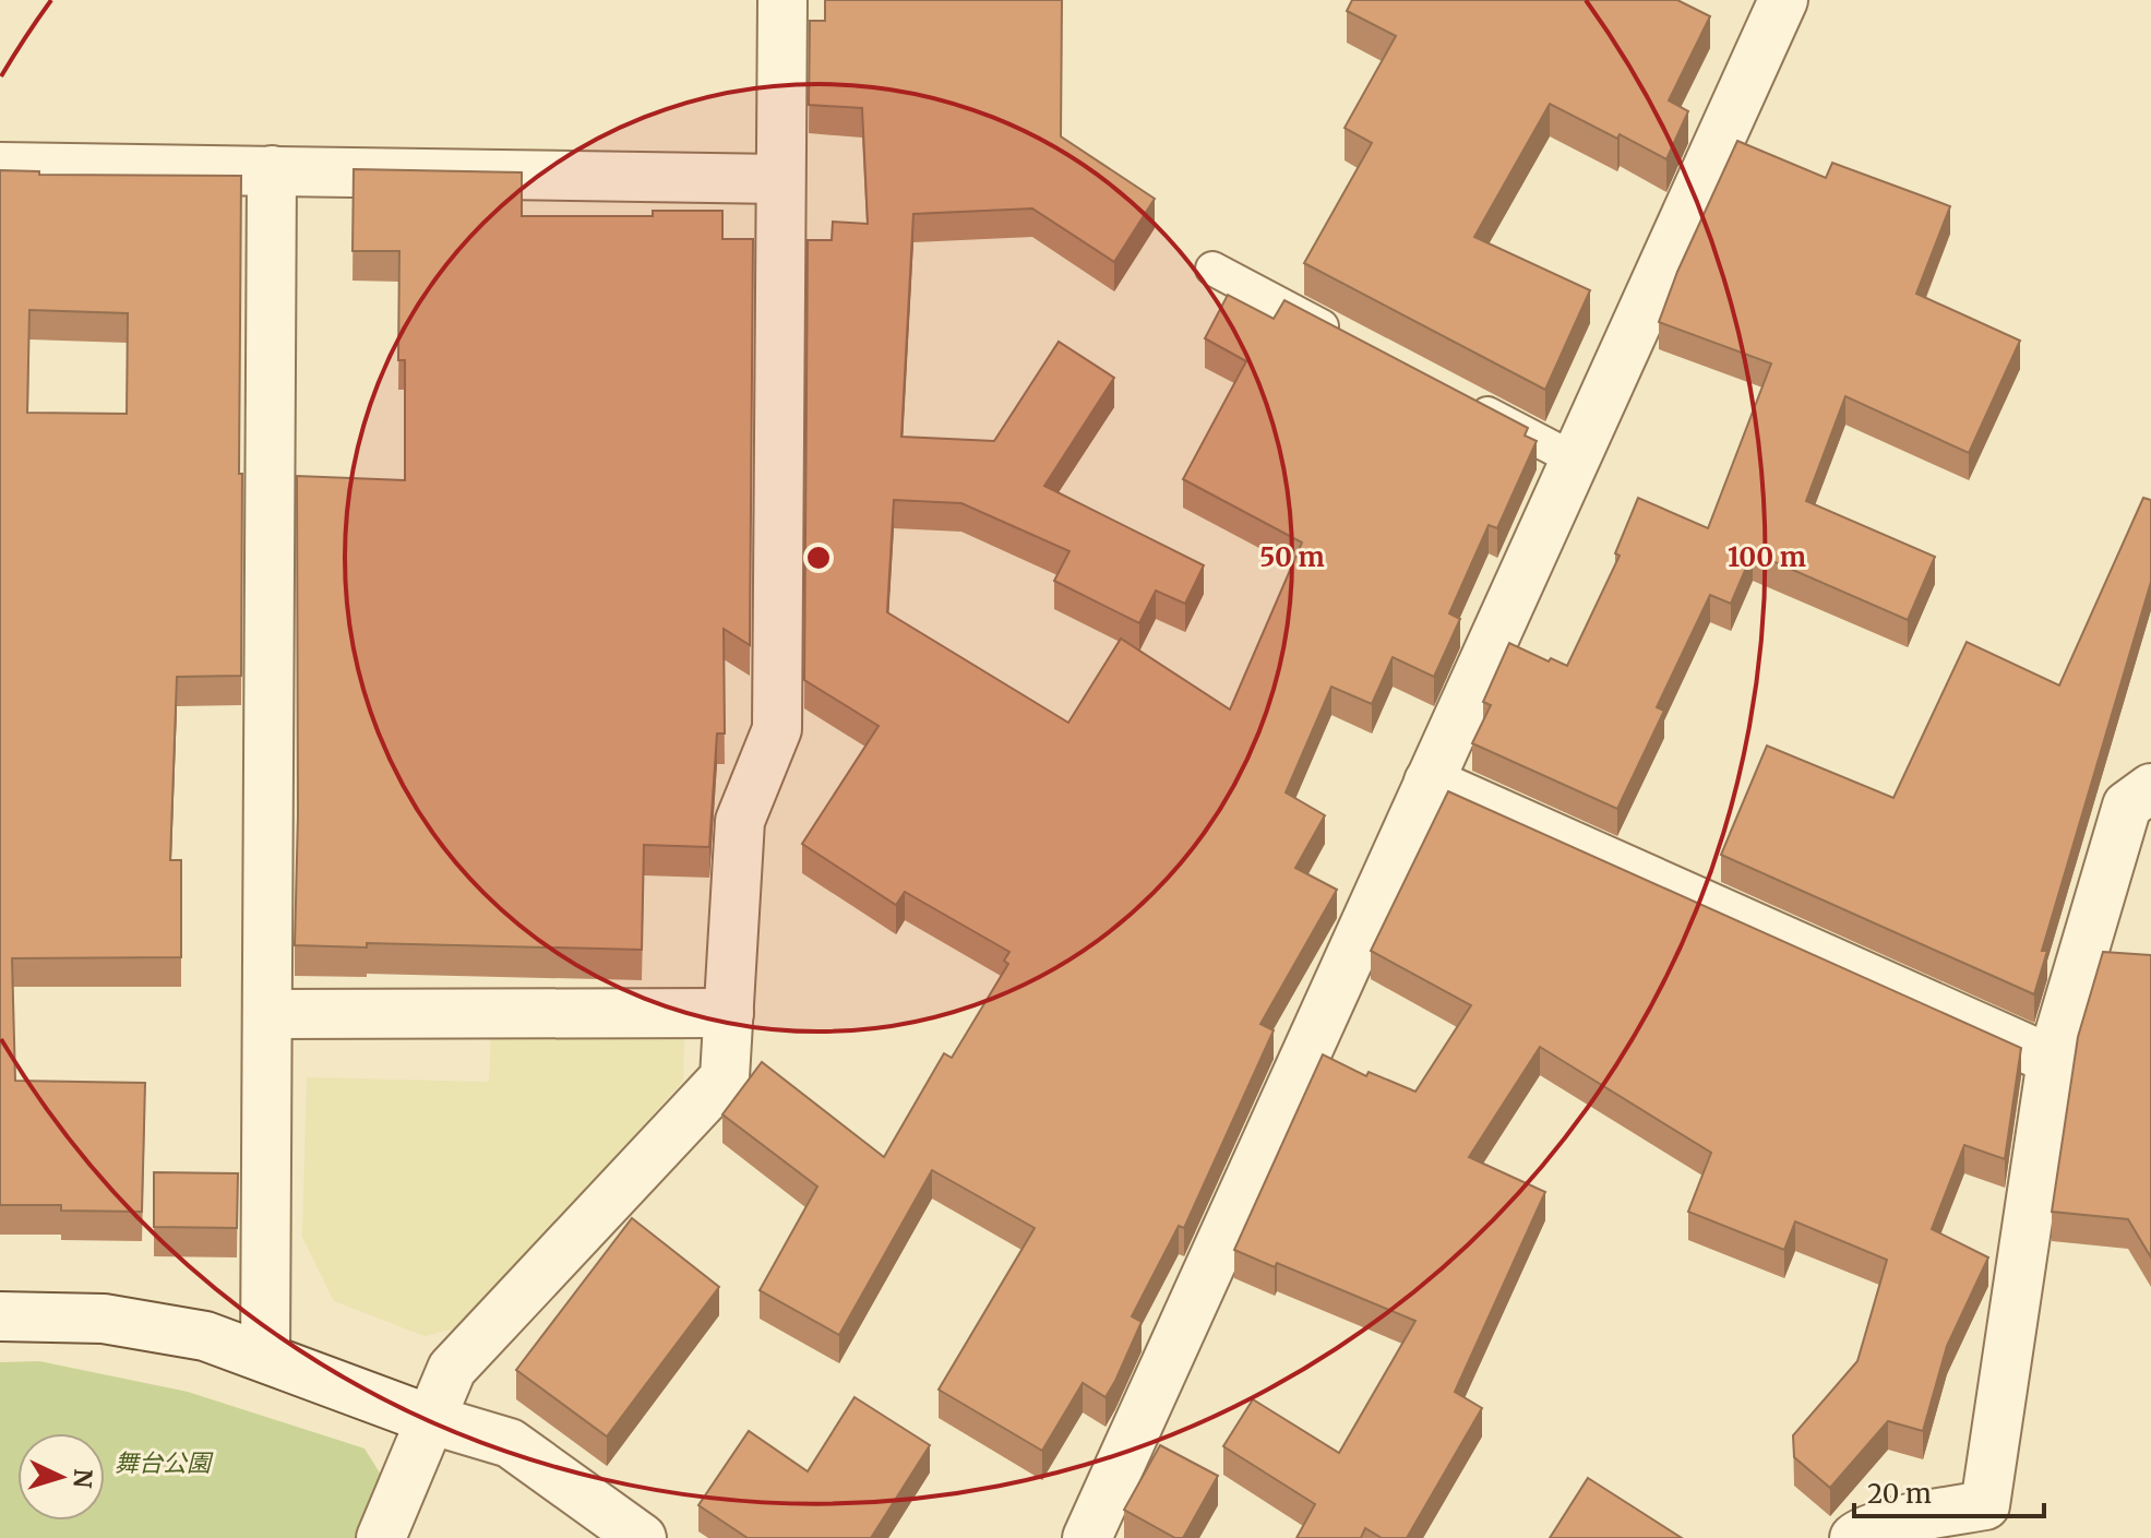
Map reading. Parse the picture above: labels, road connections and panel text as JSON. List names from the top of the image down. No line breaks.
{"parks":["舞台公園"],"scale_bar":"20 m","north":"right","rings":["50 m","100 m"]}
